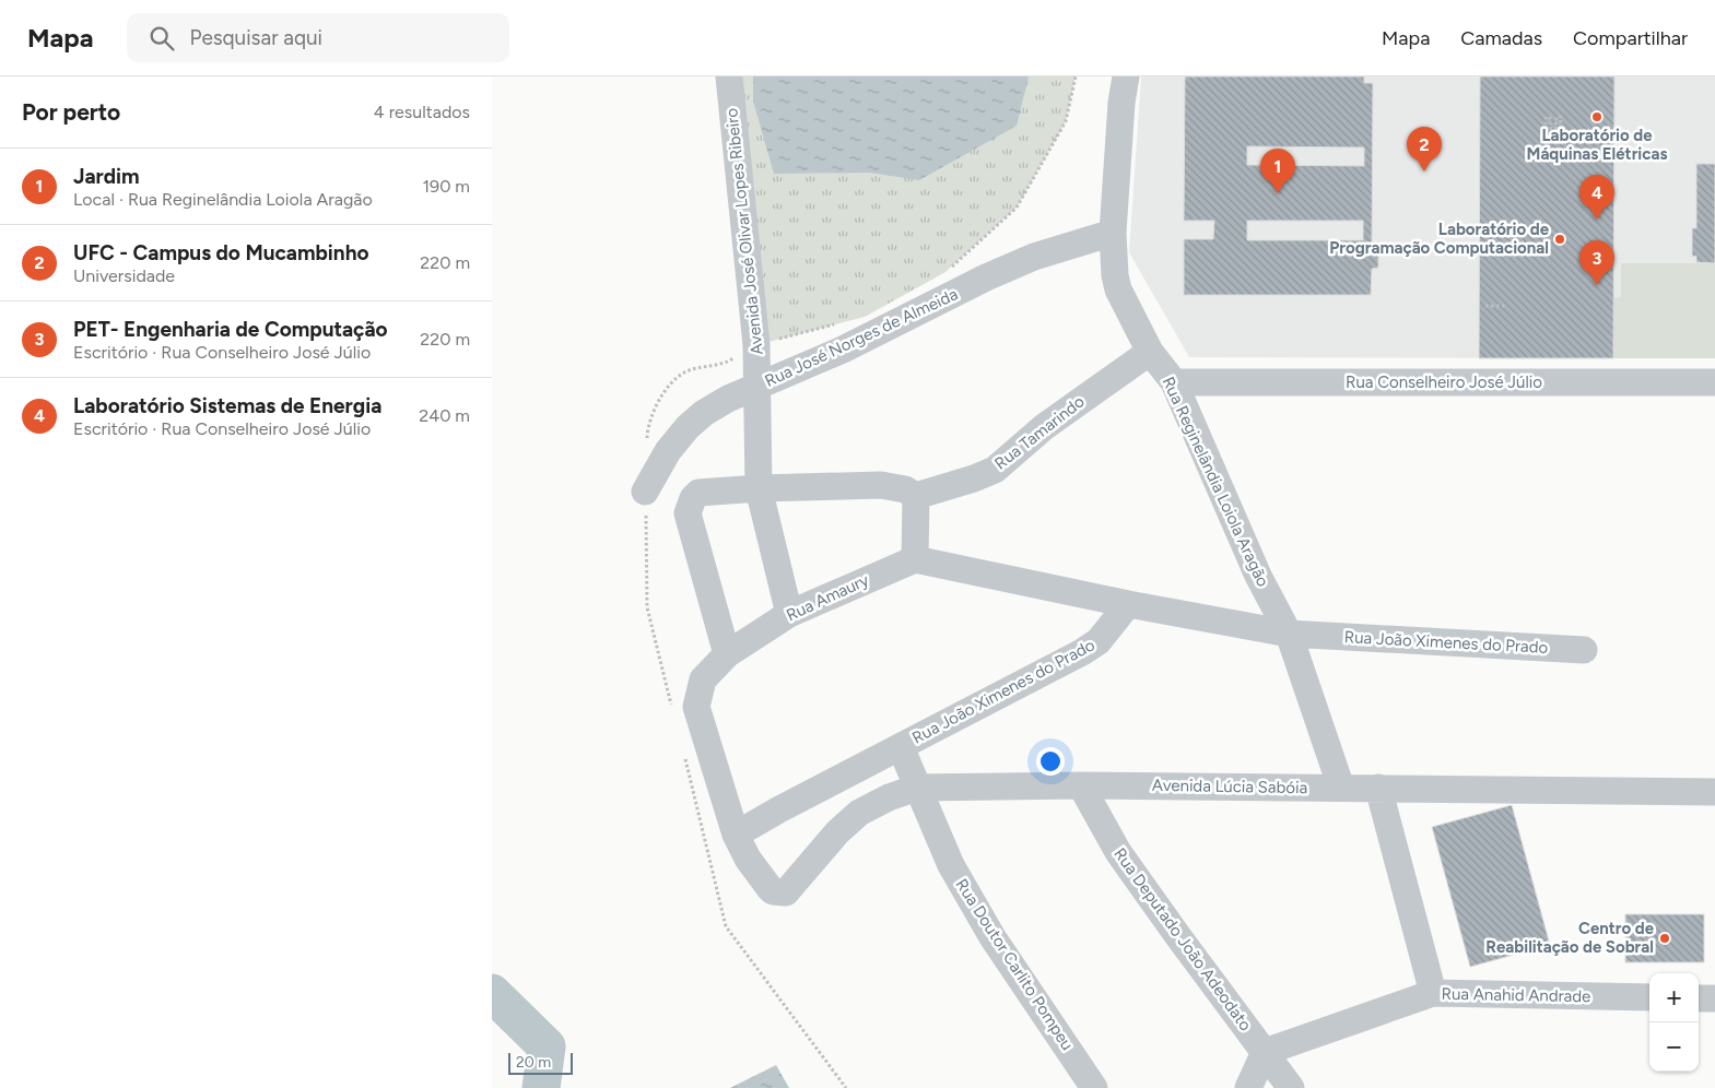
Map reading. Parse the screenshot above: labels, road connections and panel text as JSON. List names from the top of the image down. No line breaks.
{"streets":{"street":["Avenida José Olivar Lopes Ribeiro","Rua José Norges de Almeida","Rua Conselheiro José Júlio","Rua Tamarindo","Rua Reginelândia Loiola Aragão","Rua Amaury","Rua João Ximenes do Prado","Avenida Lúcia Sabóia","Rua Deputado João Adeodato","Rua Doutor Carlito Pompeu","Rua Anahid Andrade"]},"crossings":[["Avenida José Olivar Lopes Ribeiro","Rua José Norges de Almeida"],["Avenida José Olivar Lopes Ribeiro","Rua Amaury"],["Rua José Norges de Almeida","Rua Reginelândia Loiola Aragão"],["Rua Conselheiro José Júlio","Rua Reginelândia Loiola Aragão"],["Rua Tamarindo","Rua Reginelândia Loiola Aragão"],["Rua Reginelândia Loiola Aragão","Rua João Ximenes do Prado"],["Rua Reginelândia Loiola Aragão","Avenida Lúcia Sabóia"],["Rua Amaury","Rua João Ximenes do Prado"],["Rua Amaury","Avenida Lúcia Sabóia"],["Rua João Ximenes do Prado","Avenida Lúcia Sabóia"],["Rua João Ximenes do Prado","Rua Doutor Carlito Pompeu"],["Avenida Lúcia Sabóia","Rua Deputado João Adeodato"],["Avenida Lúcia Sabóia","Rua Doutor Carlito Pompeu"],["Rua Deputado João Adeodato","Rua Anahid Andrade"]],"places":["Laboratório de Máquinas Elétricas","Laboratório de Programação Computacional","Centro de Reabilitação de Sobral"],"scale_bar":"20 m","page":{"header":"Mapa","search":"Pesquisar aqui","nav":["Mapa","Camadas","Compartilhar"],"heading":["Por perto","4 resultados"],"pins":["2","1","4","3"],"list":[{"mark":"1","name":"Jardim","note":"Local · Rua Reginelândia Loiola Aragão","value":"190 m"},{"mark":"2","name":"UFC - Campus do Mucambinho","note":"Universidade","value":"220 m"},{"mark":"3","name":"PET- Engenharia de Computação","note":"Escritório · Rua Conselheiro José Júlio","value":"220 m"},{"mark":"4","name":"Laboratório Sistemas de Energia","note":"Escritório · Rua Conselheiro José Júlio","value":"240 m"}],"map_buttons":["+","−"],"scale":"20 m"}}
